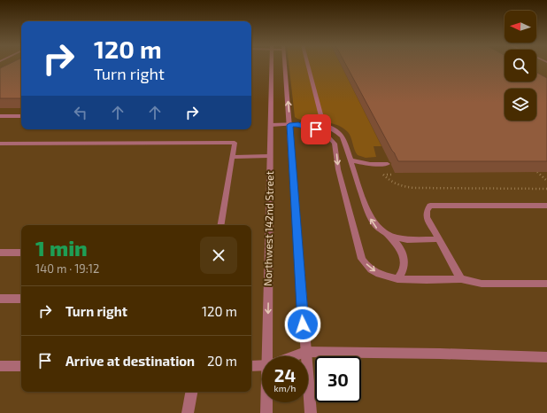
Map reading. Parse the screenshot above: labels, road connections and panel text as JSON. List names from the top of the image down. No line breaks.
{"streets":{"street":["Northwest 142nd Street"]},"north":"left","page":{"turn":["120 m","Turn right"],"heading":["1 min","140 m · 19:12"],"list":[{"name":"Turn right","value":"120 m"},{"name":"Arrive at destination","value":"20 m"}],"speed":"24 km/h","limit":"30"}}
